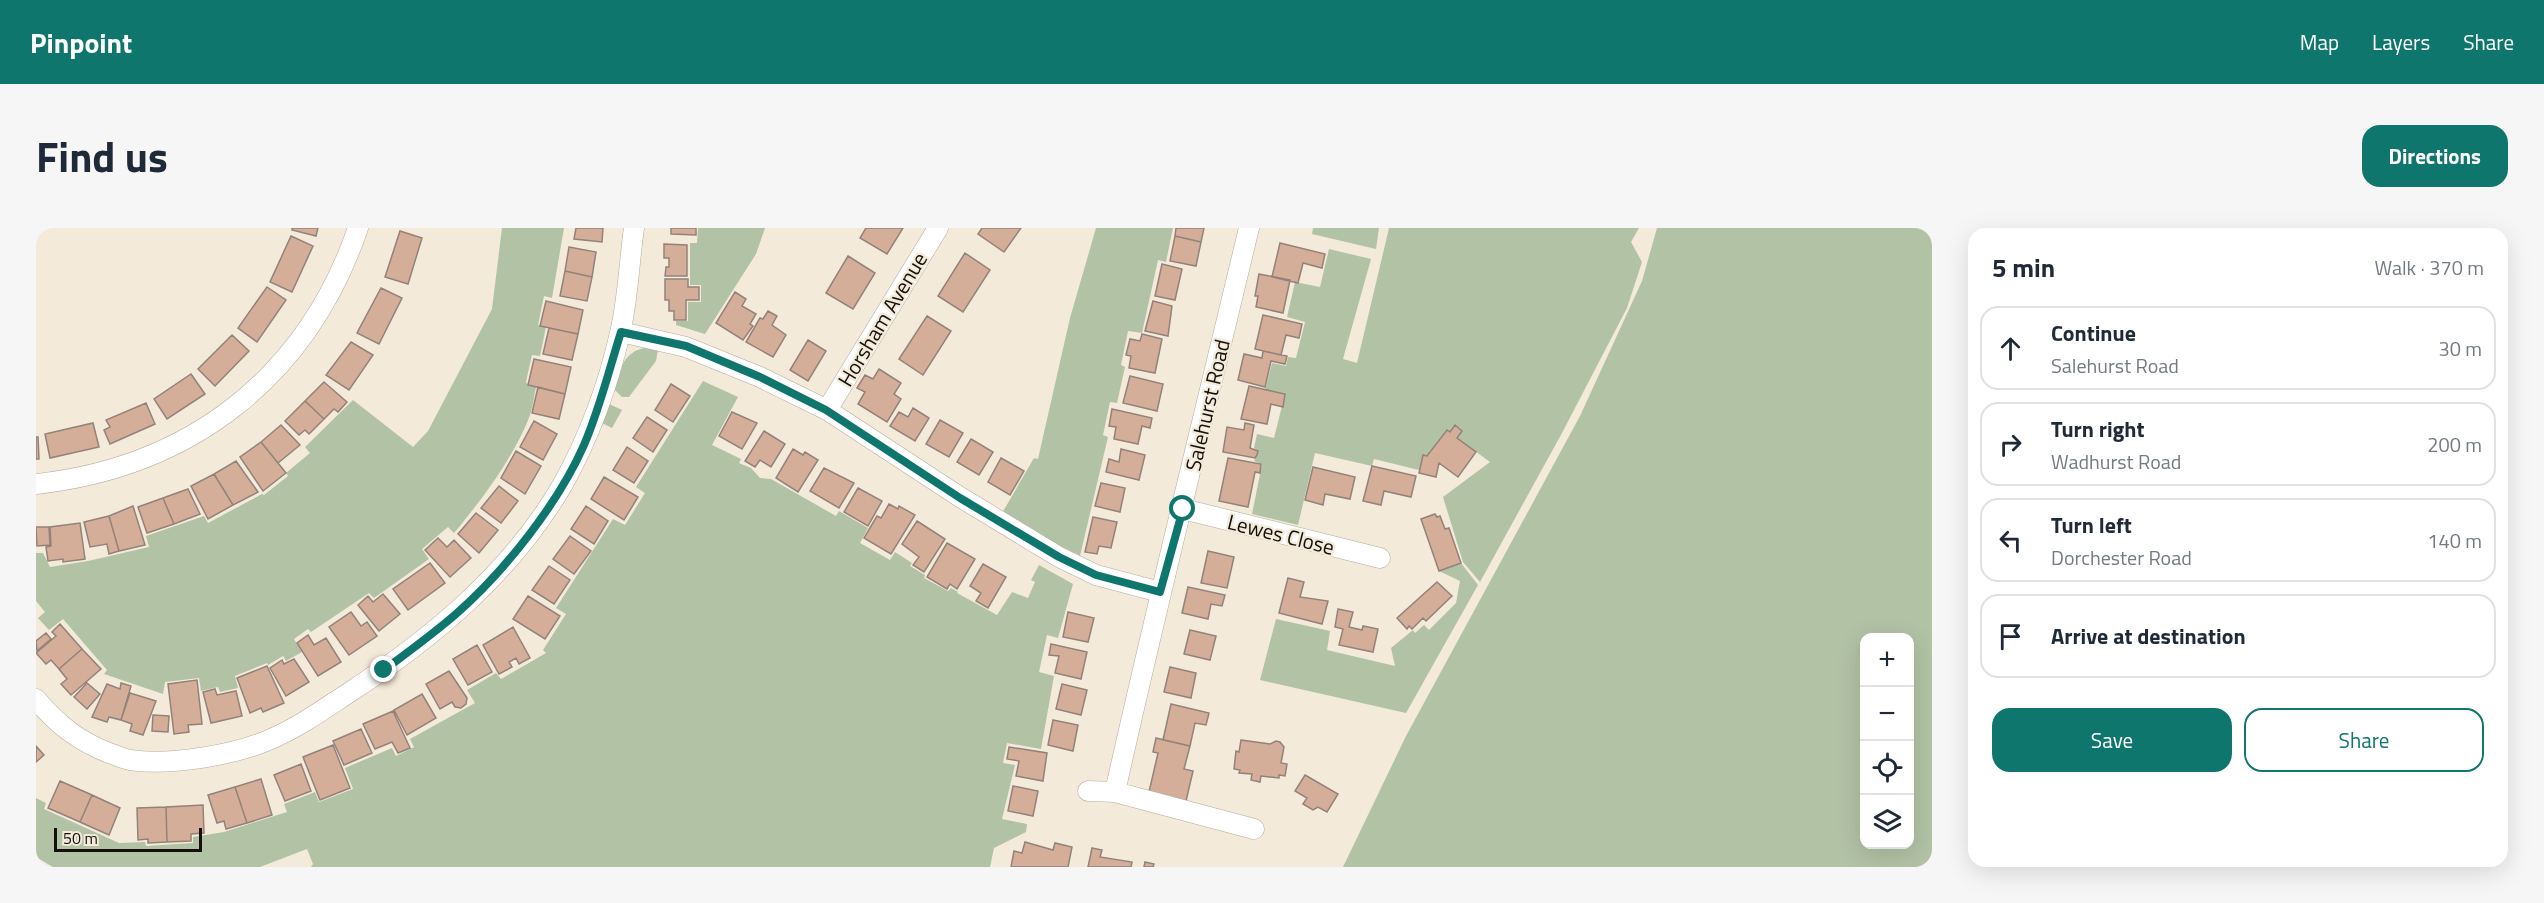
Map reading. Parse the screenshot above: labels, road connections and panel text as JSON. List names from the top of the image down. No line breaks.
{"streets":{"street":["Horsham Avenue","Salehurst Road","Lewes Close"]},"crossings":[["Salehurst Road","Lewes Close"]],"scale_bar":"50 m","page":{"header":"Pinpoint","nav":["Map","Layers","Share"],"title":"Find us","buttons":["Directions",["Save","Share"]],"heading":["5 min","Walk · 370 m"],"list":[["Continue","Salehurst Road","30 m"],["Turn right","Wadhurst Road","200 m"],["Turn left","Dorchester Road","140 m"],"Arrive at destination"],"map_buttons":["+","−"],"scale":"50 m"}}
